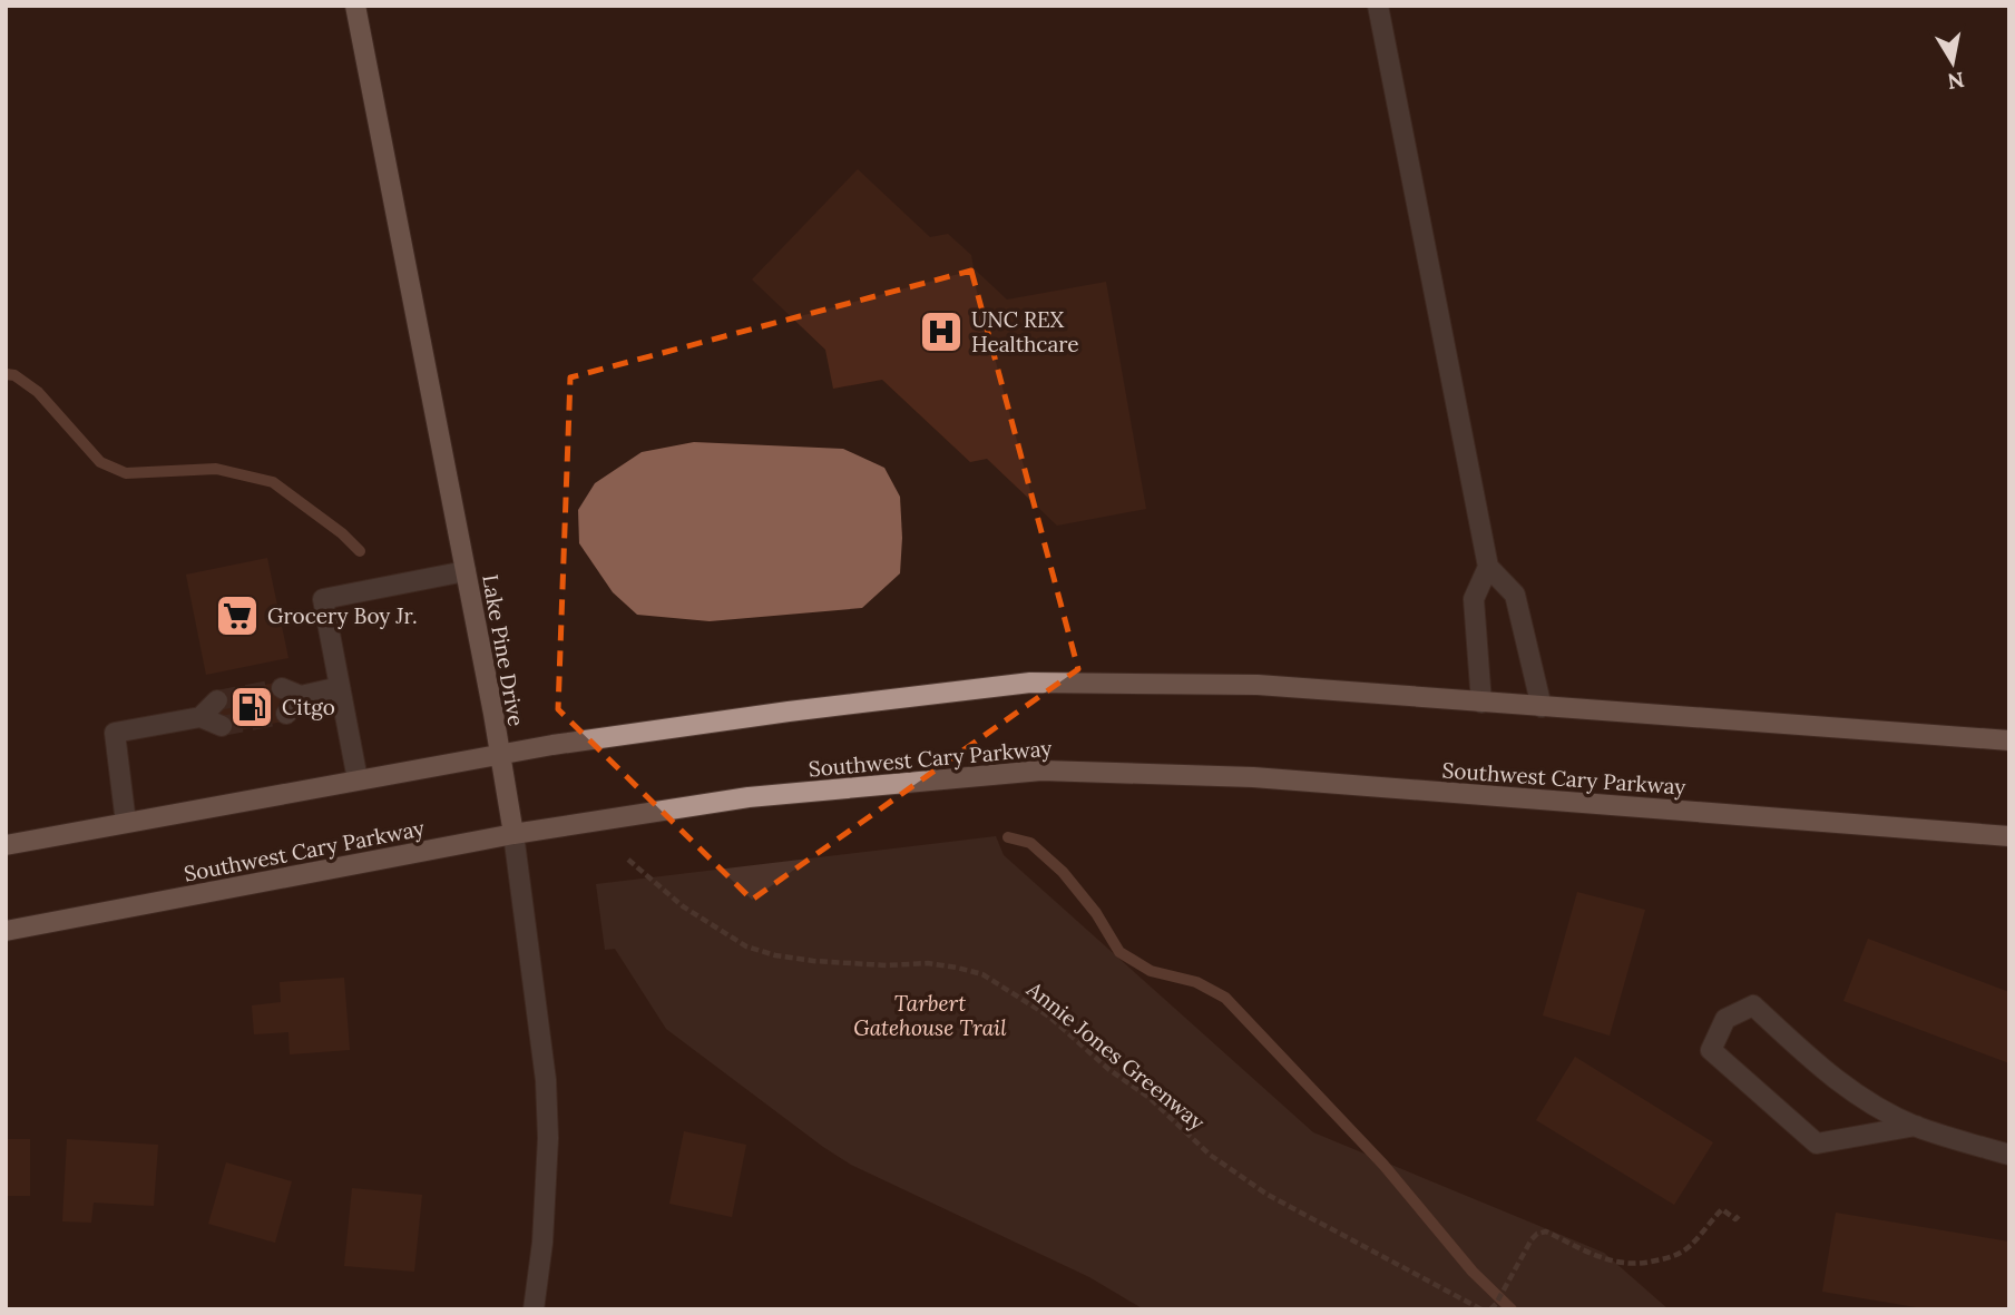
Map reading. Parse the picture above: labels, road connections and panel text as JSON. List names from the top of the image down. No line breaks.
{"streets":{"main road":["Lake Pine Drive","Southwest Cary Parkway"],"path":["Annie Jones Greenway"]},"crossings":[["Lake Pine Drive","Southwest Cary Parkway"]],"parks":["Tarbert Gatehouse Trail"],"places":{"hospital":["UNC REX Healthcare"],"supermarket":["Grocery Boy Jr."],"fuel station":["Citgo"]},"north":"bottom"}
